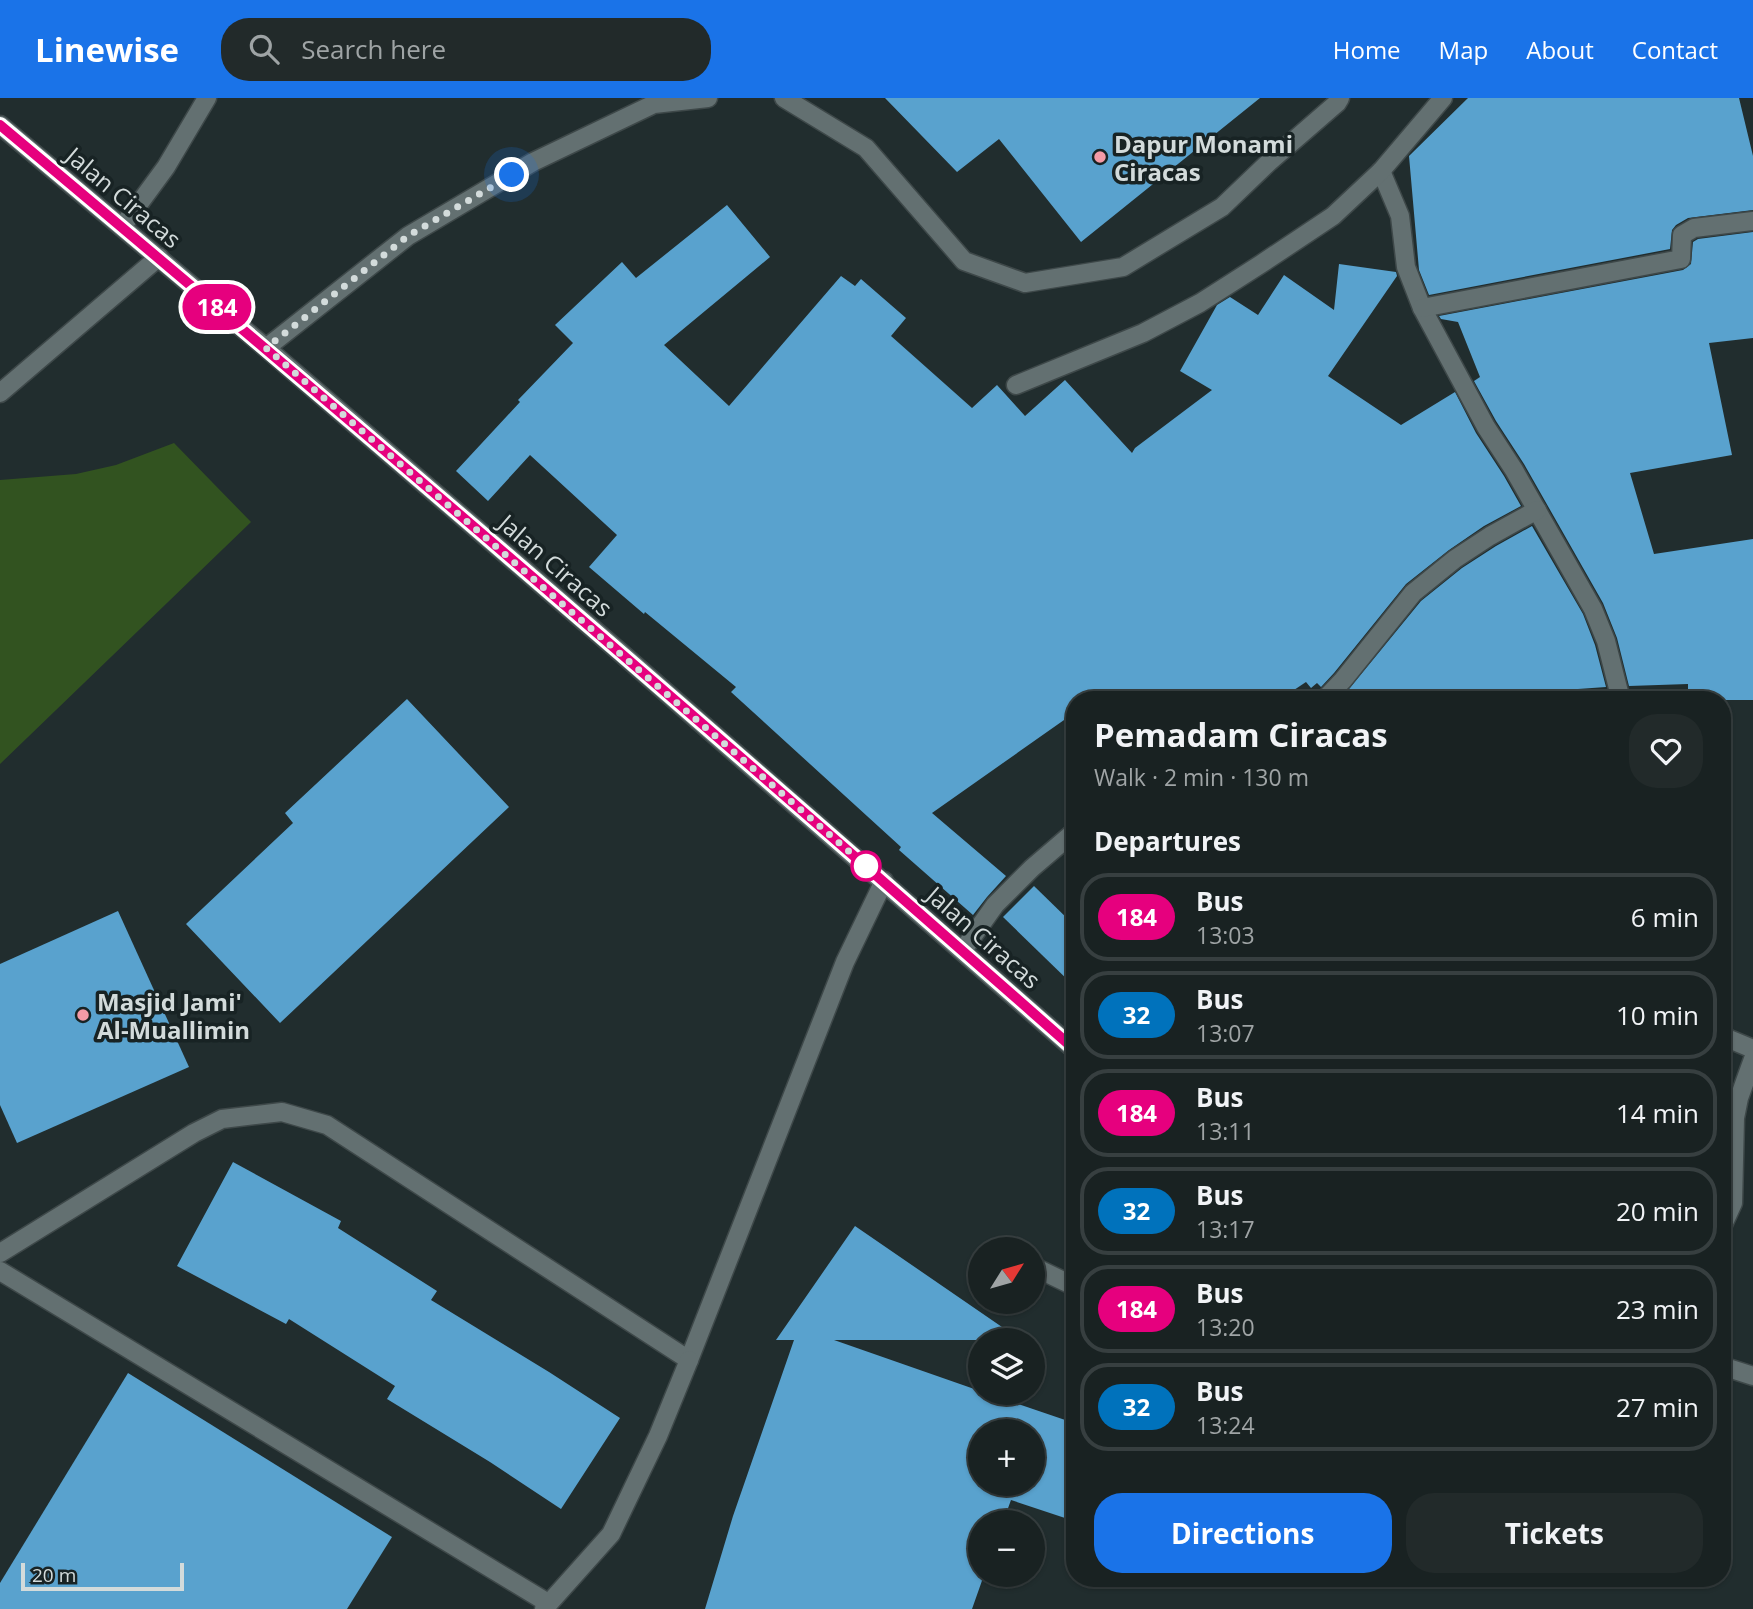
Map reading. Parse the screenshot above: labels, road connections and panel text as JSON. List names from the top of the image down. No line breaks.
{"streets":{"street":["Jalan Ciracas"]},"places":["Dapur Monami Ciracas","Masjid Jami' Al-Muallimin"],"lines":["bus line 184"],"scale_bar":"20 m","north":"top right","page":{"header":"Linewise","search":"Search here","nav":["Home","Map","About","Contact"],"on_map":"184","heading":[["Pemadam Ciracas","Walk · 2 min · 130 m"],"Departures"],"list":[{"mark":"184","name":"Bus","note":"13:03","value":"6 min"},{"mark":"32","name":"Bus","note":"13:07","value":"10 min"},{"mark":"184","name":"Bus","note":"13:11","value":"14 min"},{"mark":"32","name":"Bus","note":"13:17","value":"20 min"},{"mark":"184","name":"Bus","note":"13:20","value":"23 min"},{"mark":"32","name":"Bus","note":"13:24","value":"27 min"}],"map_buttons":["+","−"],"buttons":["Directions","Tickets"],"scale":"20 m"}}
